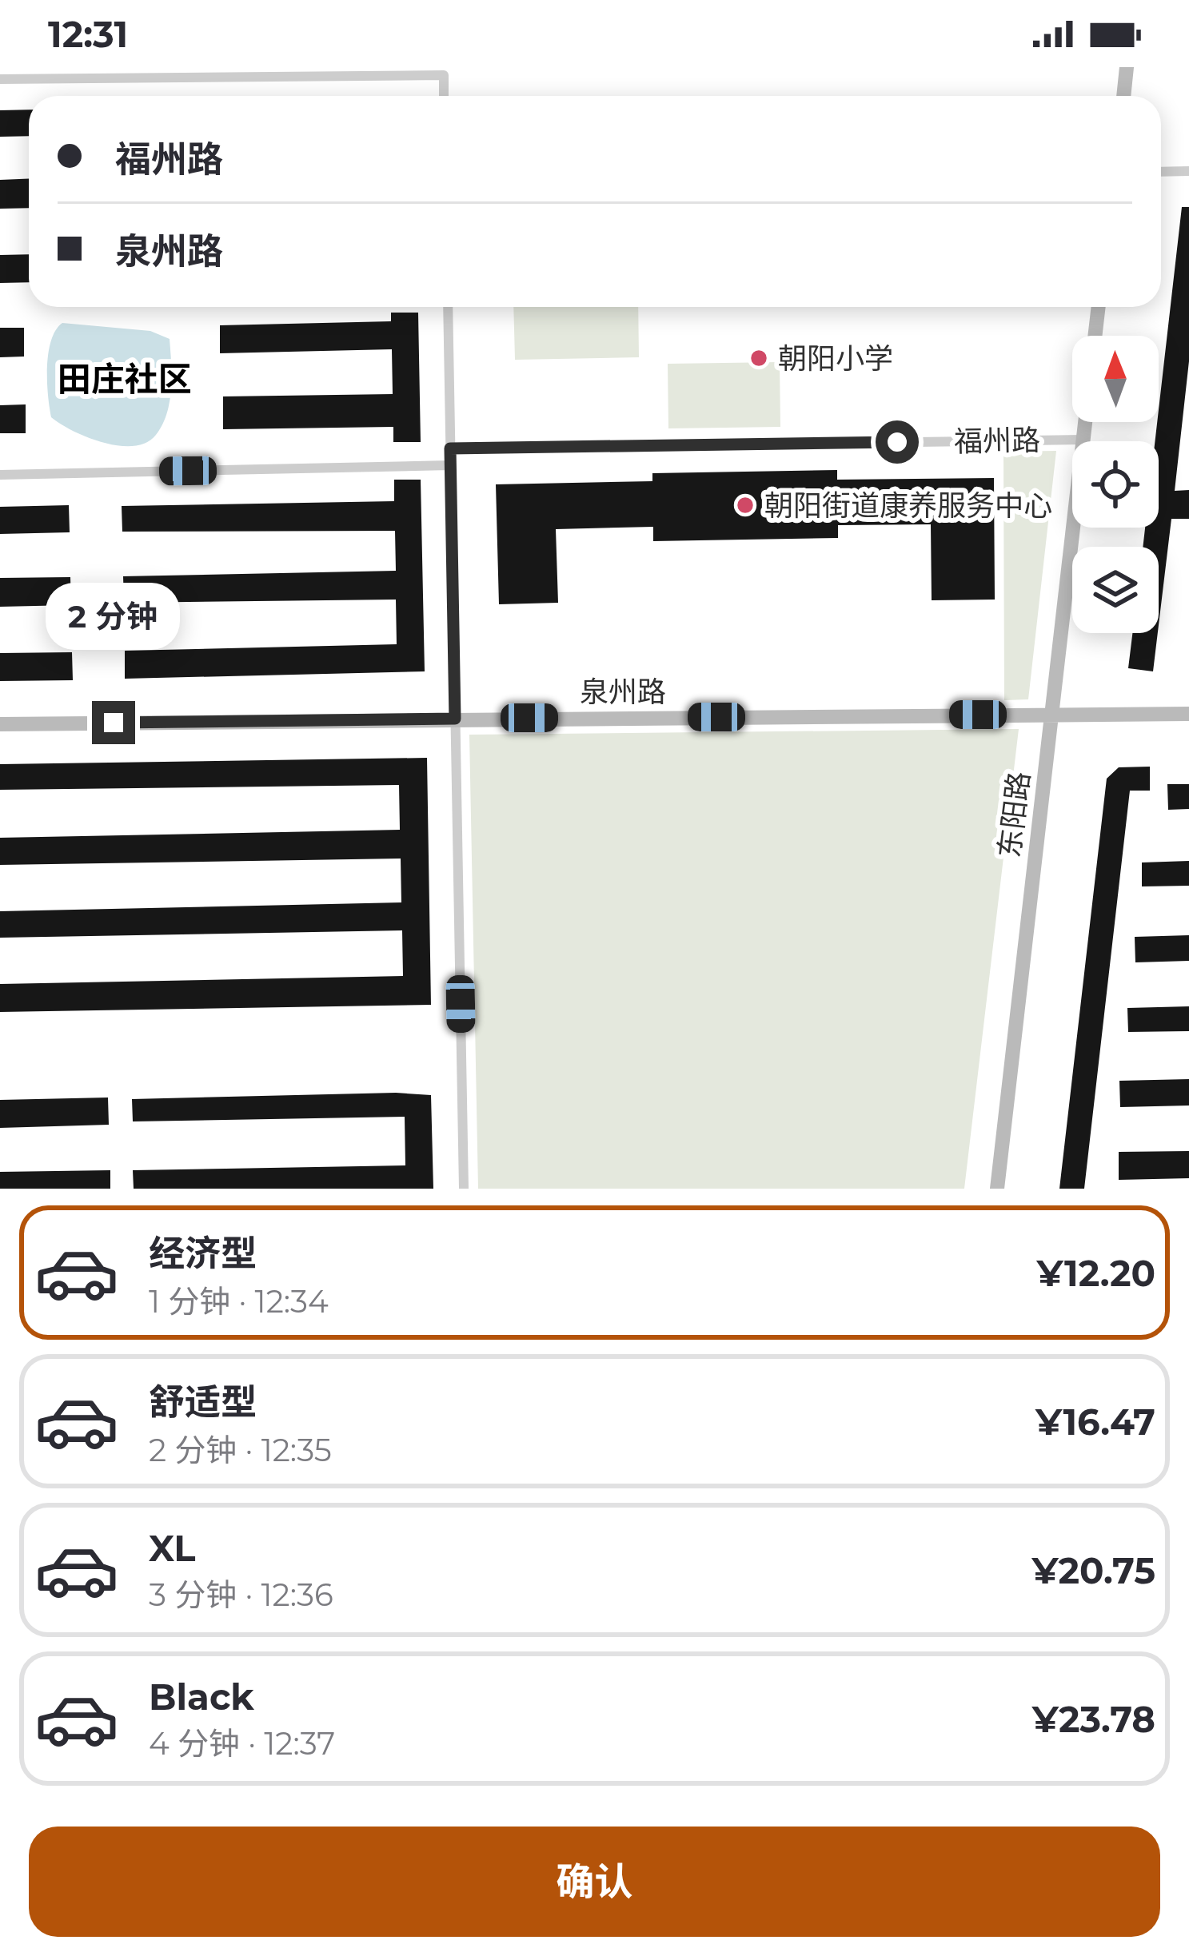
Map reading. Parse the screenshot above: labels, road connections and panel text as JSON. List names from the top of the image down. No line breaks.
{"streets":{"street":["福州路","泉州路","东阳路"]},"crossings":[["福州路","东阳路"],["泉州路","东阳路"]],"districts":["田庄社区"],"places":["朝阳小学","朝阳街道康养服务中心"],"north":"top","page":{"status":"12:31","banner":["福州路","泉州路"],"bubble":"2 分钟","list":[{"name":"经济型","note":"1 分钟 · 12:34","value":"¥12.20"},{"name":"舒适型","note":"2 分钟 · 12:35","value":"¥16.47"},{"name":"XL","note":"3 分钟 · 12:36","value":"¥20.75"},{"name":"Black","note":"4 分钟 · 12:37","value":"¥23.78"}],"buttons":"确认"}}
